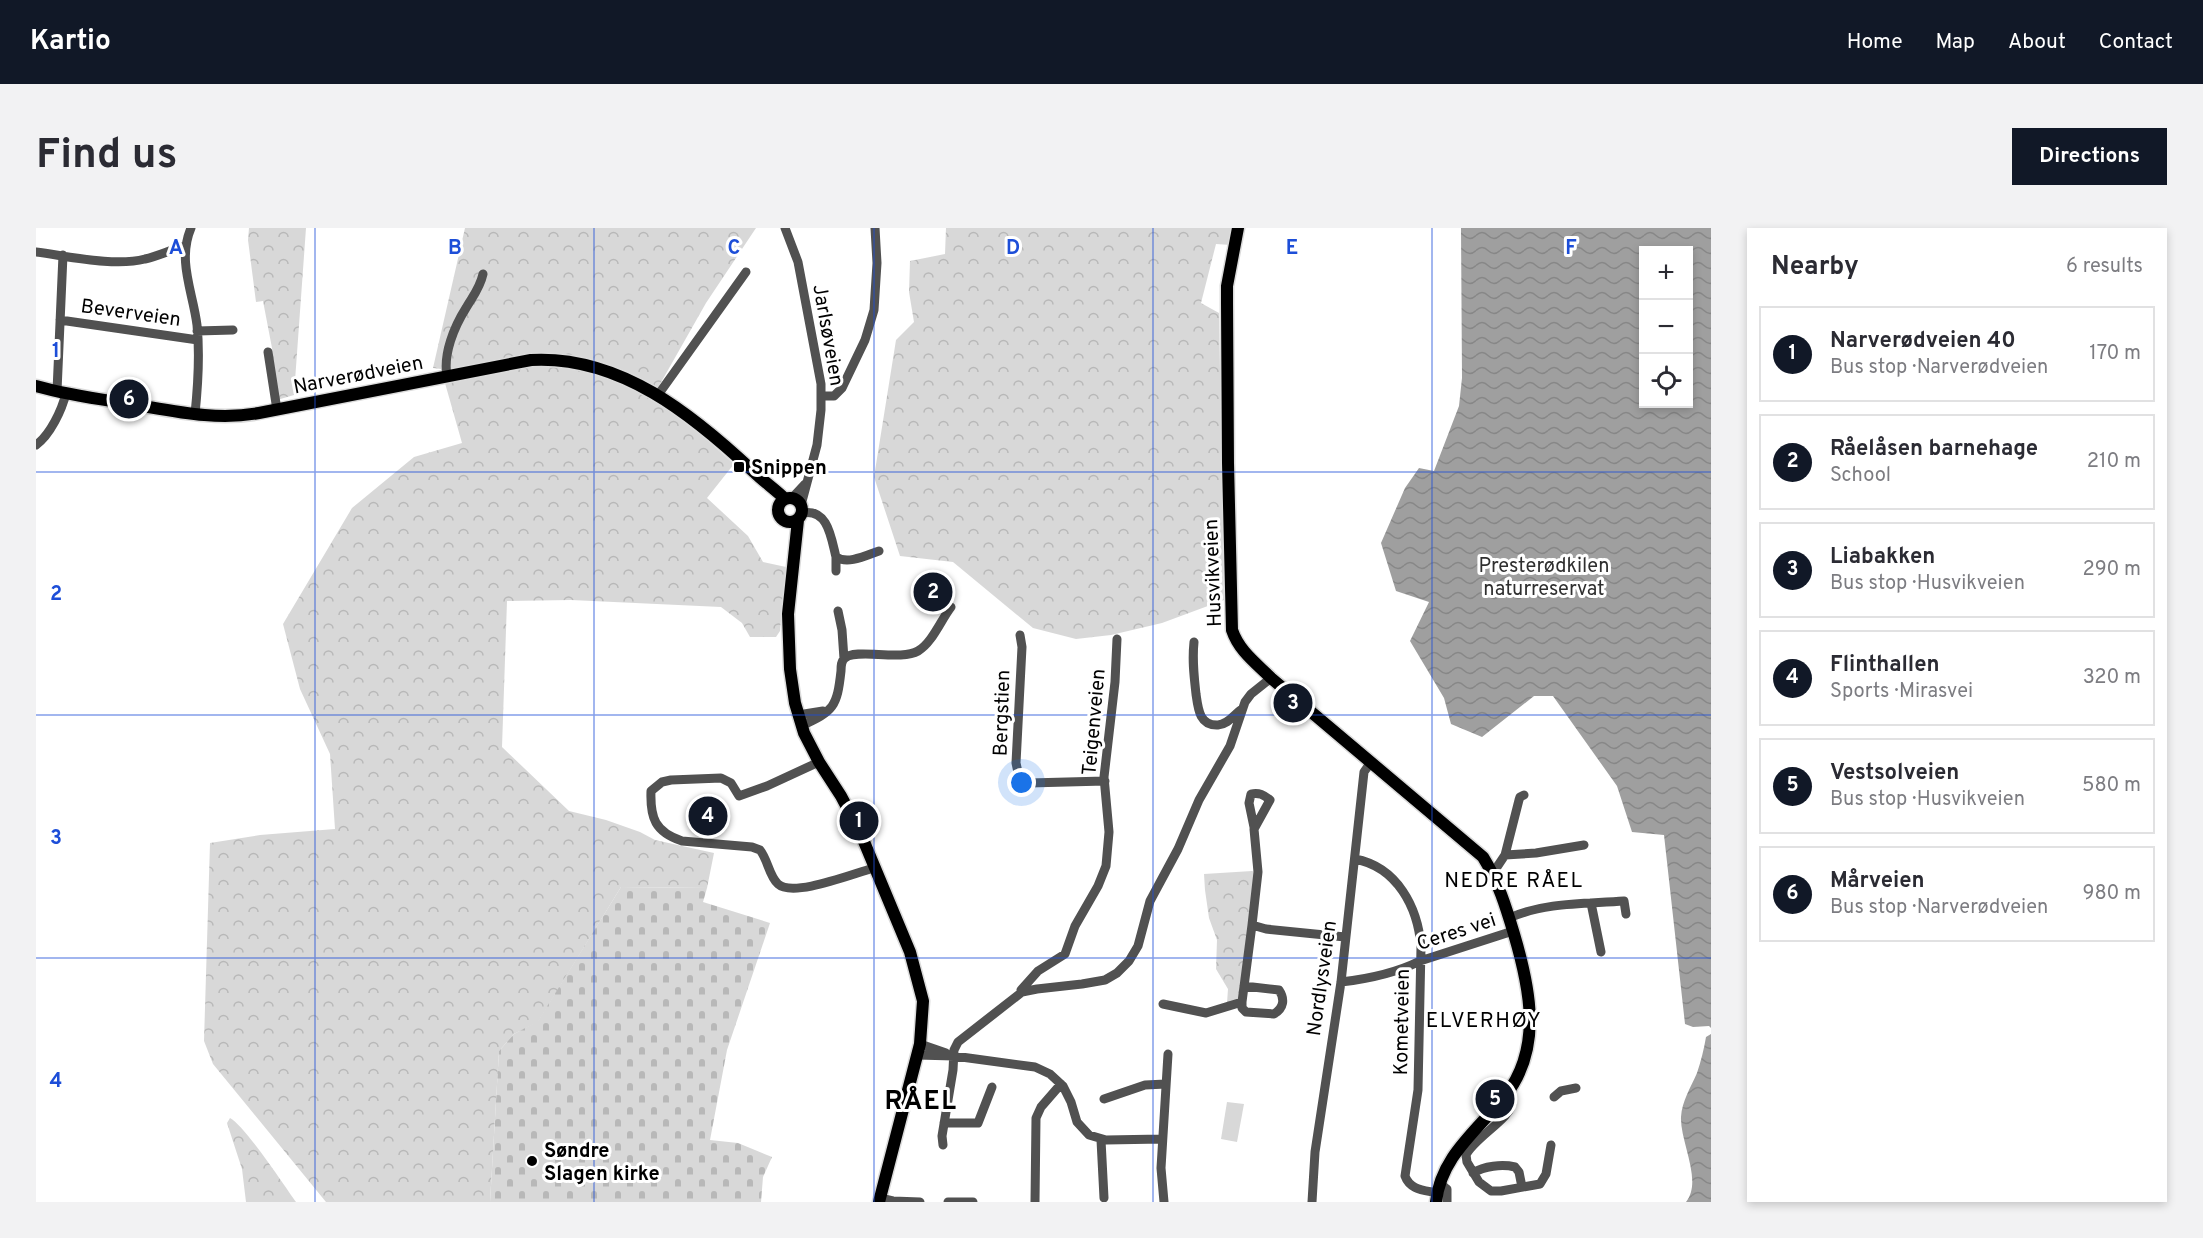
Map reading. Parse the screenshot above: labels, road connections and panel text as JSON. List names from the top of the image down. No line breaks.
{"streets":{"main road":["Narverødveien","Husvikveien"],"street":["Beverveien","Jarlsøveien","Bergstien","Teigenveien","Ceres vei","Nordlysveien","Kometveien"]},"crossings":[["Jarlsøveien","Narverødveien"],["Husvikveien","Ceres vei"],["Husvikveien","Nordlysveien"],["Husvikveien","Kometveien"],["Bergstien","Teigenveien"],["Ceres vei","Nordlysveien"],["Ceres vei","Kometveien"],["Nordlysveien","Kometveien"]],"districts":["NEDRE RÅEL","ELVERHØY","RÅEL"],"parks":["Presterødkilen naturreservat"],"places":{"transit":["Snippen"],"other":["Søndre Slagen kirke"]},"page":{"header":"Kartio","nav":["Home","Map","About","Contact"],"buttons":"Directions","title":"Find us","heading":["Nearby","6 results"],"map_buttons":["+","−"],"list":[{"mark":"1","name":"Narverødveien 40","note":"Bus stop · Narverødveien","value":"170 m"},{"mark":"2","name":"Råelåsen barnehage","note":"School","value":"210 m"},{"mark":"3","name":"Liabakken","note":"Bus stop · Husvikveien","value":"290 m"},{"mark":"4","name":"Flinthallen","note":"Sports · Mirasvei","value":"320 m"},{"mark":"5","name":"Vestsolveien","note":"Bus stop · Husvikveien","value":"580 m"},{"mark":"6","name":"Mårveien","note":"Bus stop · Narverødveien","value":"980 m"}],"pins":["6","2","3","4","1","5"]},"grid":{"columns":["A","B","C","D","E","F"],"rows":["1","2","3","4"]}}
